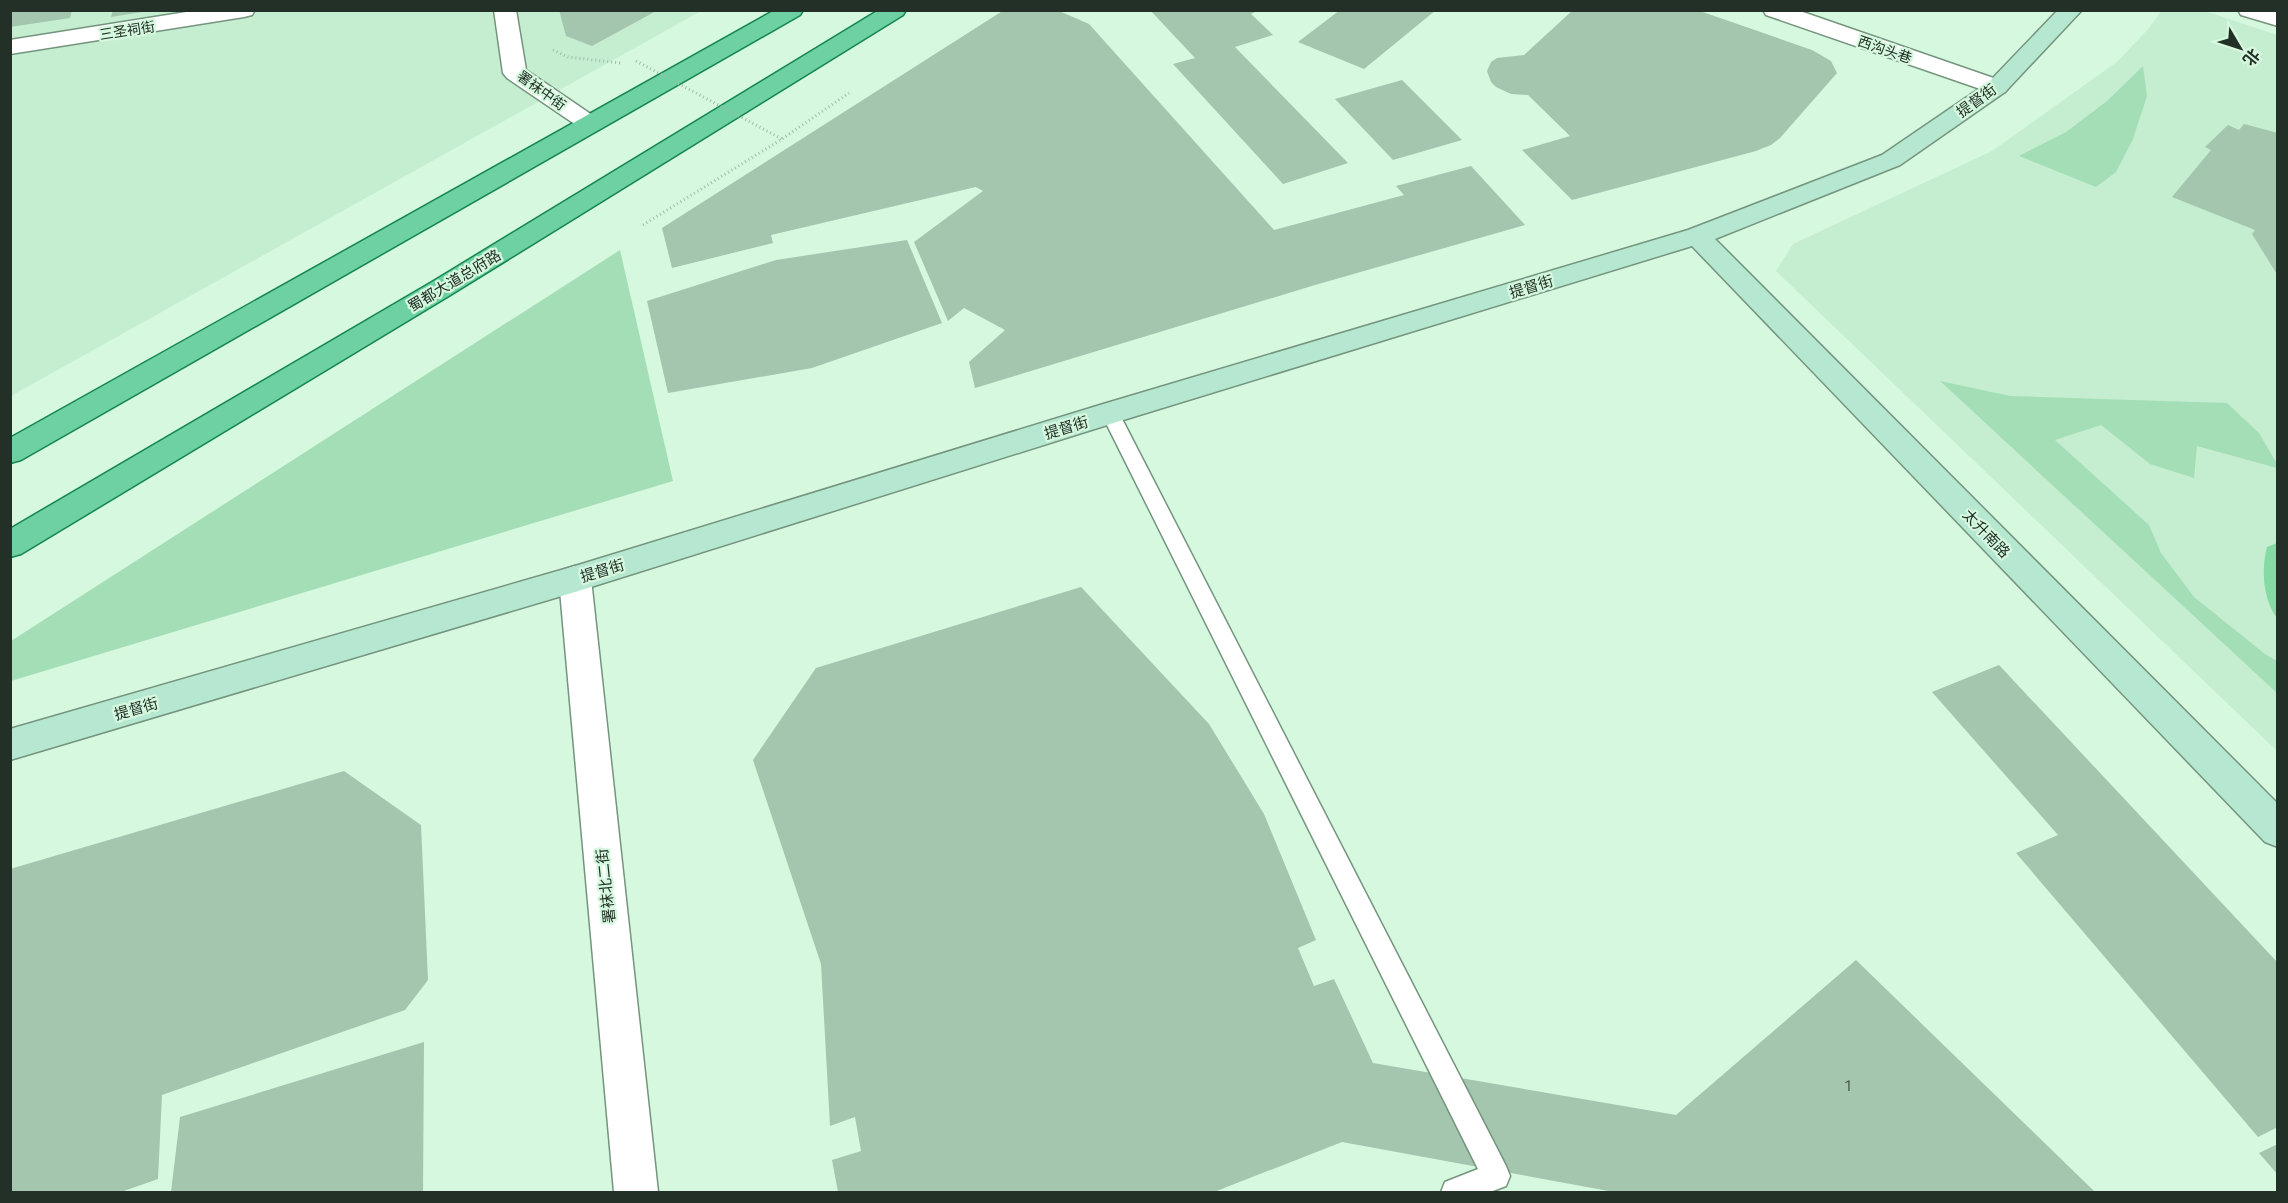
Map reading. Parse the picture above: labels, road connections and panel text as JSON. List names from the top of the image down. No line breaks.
{"streets":{"main road":["提督街","蜀都大道总府路","太升南路"],"street":["三圣祠街","西沟头巷","署袜中街","署袜北二街"]},"crossings":[["西沟头巷","提督街"],["提督街","太升南路"],["提督街","署袜北二街"]],"house_numbers":["1"],"north":"bottom right"}
